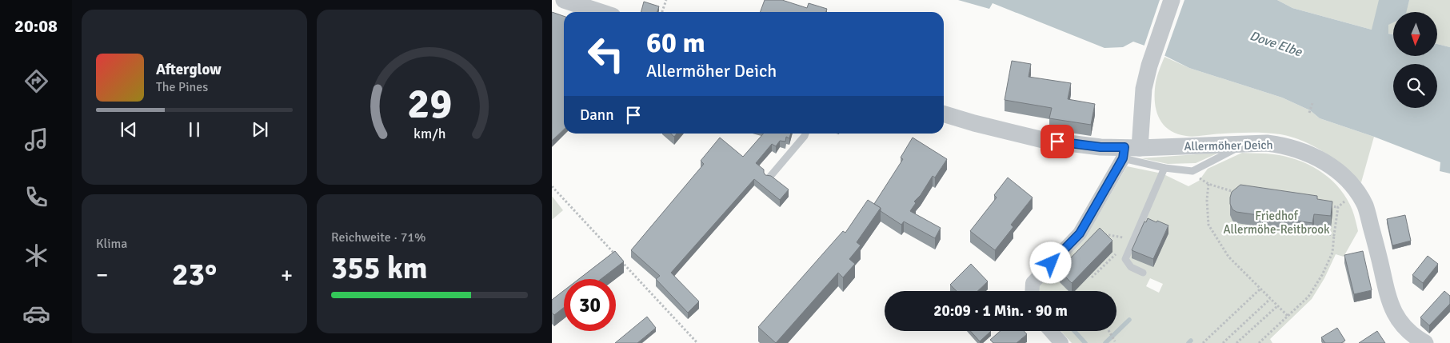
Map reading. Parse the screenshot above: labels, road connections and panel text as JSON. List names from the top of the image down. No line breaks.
{"streets":{"street":["Allermöher Deich"]},"water":["Dove Elbe"],"parks":["Friedhof Allermöhe-Reitbrook"],"north":"bottom","page":{"tabs":"20:08","turn":["60 m","Allermöher Deich"],"song":["Afterglow","The Pines"],"then":"Dann","tile":["Klima",["Reichweite · 71%","355 km"]],"heat":["−","23°","+"],"limit":"30","trip":"20:09 · 1 Min. · 90 m","gauge":["29","km/h"]}}
